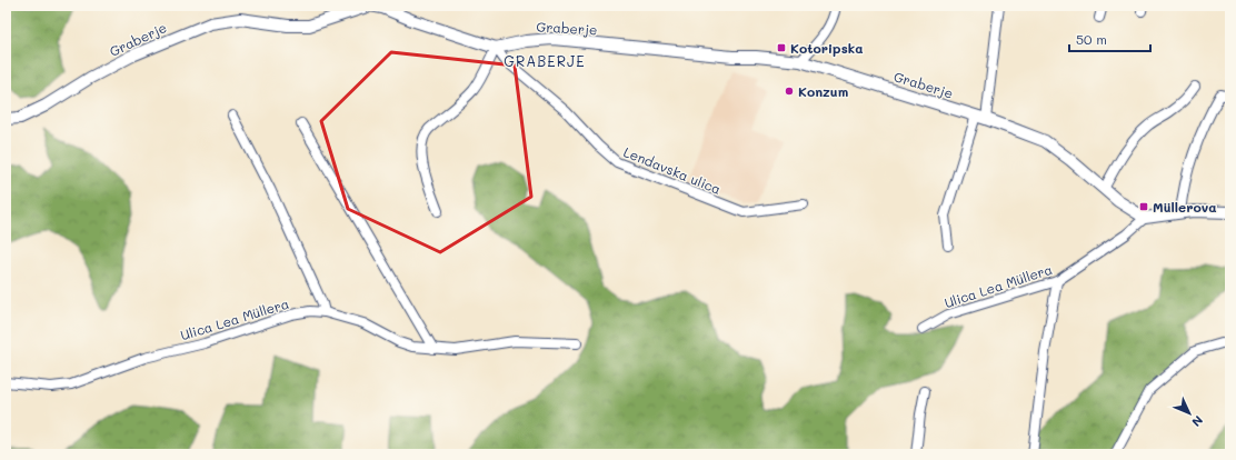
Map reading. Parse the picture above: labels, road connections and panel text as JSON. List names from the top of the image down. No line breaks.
{"streets":{"street":["Graberje","Lendavska ulica","Ulica Lea Müllera"]},"crossings":[["Graberje","Lendavska ulica"],["Graberje","Ulica Lea Müllera"]],"districts":["GRABERJE"],"places":{"transit":["Kotoripska","Müllerova"],"other":["Konzum"]},"scale_bar":"50 m","north":"bottom right"}
